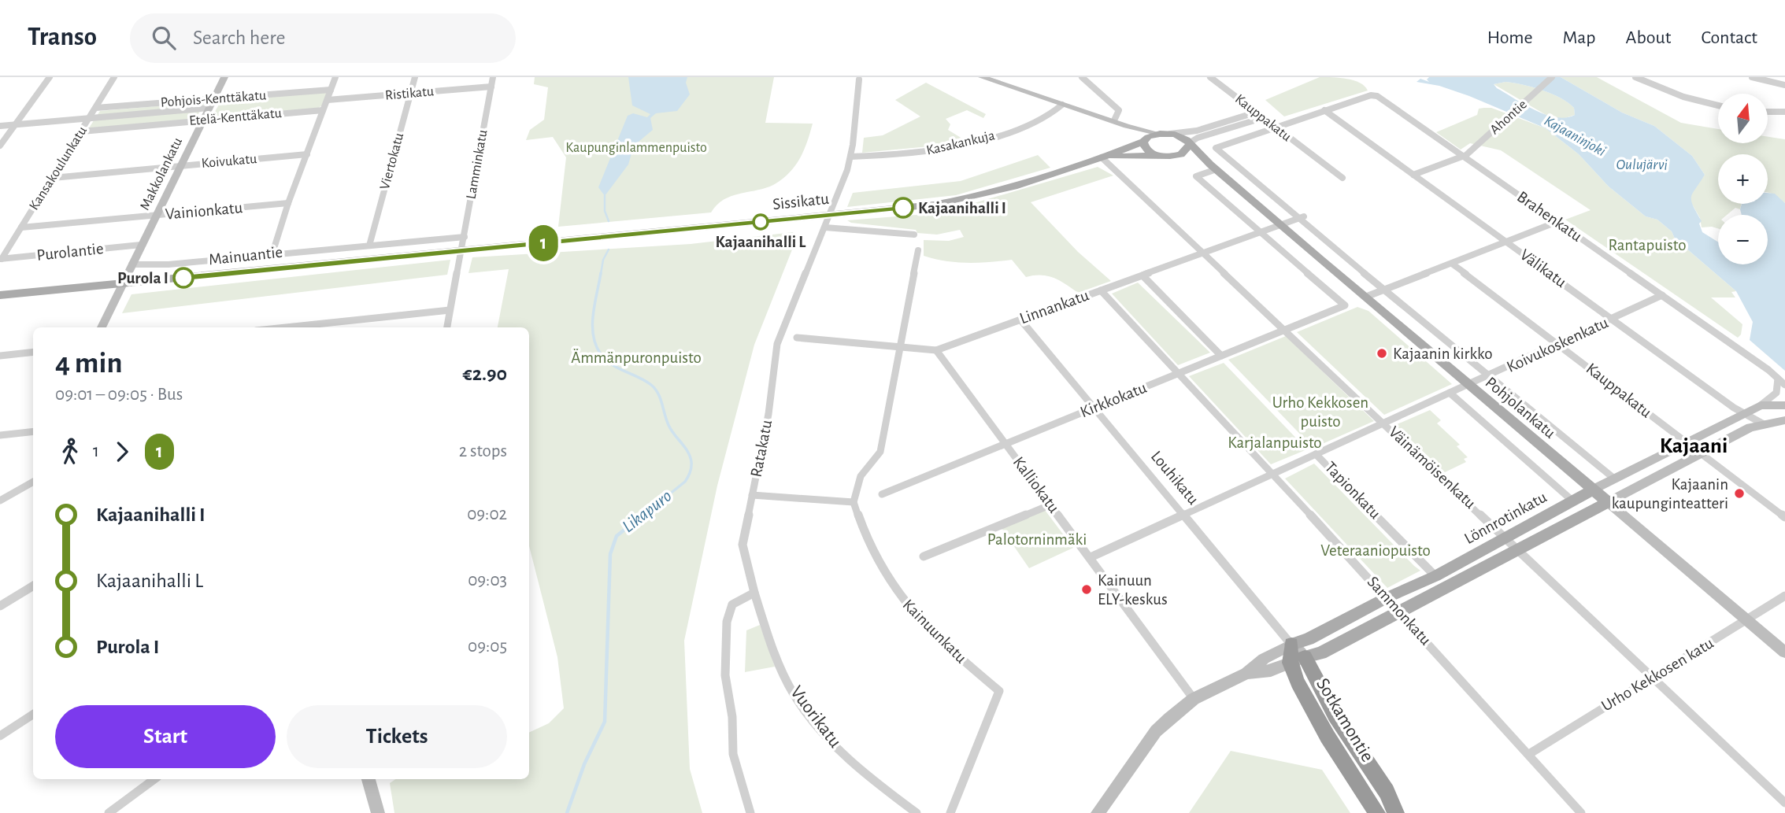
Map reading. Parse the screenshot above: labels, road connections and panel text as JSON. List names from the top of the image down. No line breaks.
{"streets":{"highway":["Sotkamontie"],"main road":["Sissikatu","Mainuantie","Pohjolankatu","Lönnrotinkatu"],"street":["Ristikatu","Pohjois-Kenttäkatu","Etelä-Kenttäkatu","Ahontie","Kauppakatu","Kasakankuja","Koivukatu","Viertokatu","Lamminkatu","Kansakoulunkatu","Makkolankatu","Vainionkatu","Brahenkatu","Purolantie","Välikatu","Linnankatu","Koivukoskenkatu","Kirkkokatu","Ratakatu","Väinämöisenkatu","Louhikatu","Kalliokatu","Tapionkatu","Sammonkatu","Kainuunkatu","Urho Kekkosen katu","Vuorikatu"]},"crossings":[["Ristikatu","Viertokatu"],["Ristikatu","Lamminkatu"],["Pohjois-Kenttäkatu","Kansakoulunkatu"],["Pohjois-Kenttäkatu","Makkolankatu"],["Etelä-Kenttäkatu","Kansakoulunkatu"],["Etelä-Kenttäkatu","Makkolankatu"],["Ahontie","Brahenkatu"],["Kauppakatu","Koivukoskenkatu"],["Kauppakatu","Pohjolankatu"],["Kauppakatu","Lönnrotinkatu"],["Kasakankuja","Ratakatu"],["Koivukatu","Kansakoulunkatu"],["Koivukatu","Makkolankatu"],["Lamminkatu","Sissikatu"],["Lamminkatu","Mainuantie"],["Kansakoulunkatu","Vainionkatu"],["Kansakoulunkatu","Purolantie"],["Makkolankatu","Vainionkatu"],["Makkolankatu","Purolantie"],["Makkolankatu","Mainuantie"],["Sissikatu","Mainuantie"],["Sissikatu","Pohjolankatu"],["Sissikatu","Ratakatu"],["Sissikatu","Väinämöisenkatu"],["Brahenkatu","Välikatu"],["Brahenkatu","Koivukoskenkatu"],["Välikatu","Koivukoskenkatu"],["Välikatu","Lönnrotinkatu"],["Linnankatu","Kirkkokatu"],["Linnankatu","Pohjolankatu"],["Linnankatu","Väinämöisenkatu"],["Linnankatu","Louhikatu"],["Linnankatu","Kalliokatu"],["Linnankatu","Sammonkatu"],["Koivukoskenkatu","Pohjolankatu"],["Koivukoskenkatu","Väinämöisenkatu"],["Koivukoskenkatu","Louhikatu"],["Koivukoskenkatu","Kalliokatu"],["Koivukoskenkatu","Tapionkatu"],["Koivukoskenkatu","Sammonkatu"],["Kirkkokatu","Väinämöisenkatu"],["Kirkkokatu","Louhikatu"],["Kirkkokatu","Kalliokatu"],["Kirkkokatu","Sammonkatu"],["Pohjolankatu","Lönnrotinkatu"],["Pohjolankatu","Urho Kekkosen katu"],["Ratakatu","Vuorikatu"],["Väinämöisenkatu","Lönnrotinkatu"],["Väinämöisenkatu","Urho Kekkosen katu"],["Louhikatu","Lönnrotinkatu"],["Kalliokatu","Lönnrotinkatu"],["Tapionkatu","Lönnrotinkatu"],["Lönnrotinkatu","Sammonkatu"],["Lönnrotinkatu","Sotkamontie"],["Sammonkatu","Urho Kekkosen katu"]],"districts":["Kajaani"],"water":["Kajaaninjoki","Oulujärvi","Likapuro"],"parks":["Kaupunginlammenpuisto","Rantapuisto","Ämmänpuronpuisto","Urho Kekkosen puisto","Karjalanpuisto","Palotorninmäki","Veteraaniopuisto"],"places":["Kajaanihalli I","Kajaanihalli L","Purola I","Kajaanin kirkko","Kajaanin kaupunginteatteri","Kainuun ELY-keskus"],"lines":["bus line 1"],"north":"top","page":{"header":"Transo","search":"Search here","nav":["Home","Map","About","Contact"],"on_map":"1","map_buttons":["+","−"],"heading":["4 min","09:01 – 09:05 · Bus","€2.90"],"legs":["1","1","2 stops"],"list":[{"name":"Kajaanihalli I","value":"09:02"},{"name":"Kajaanihalli L","value":"09:03"},{"name":"Purola I","value":"09:05"}],"buttons":["Start","Tickets"]}}
